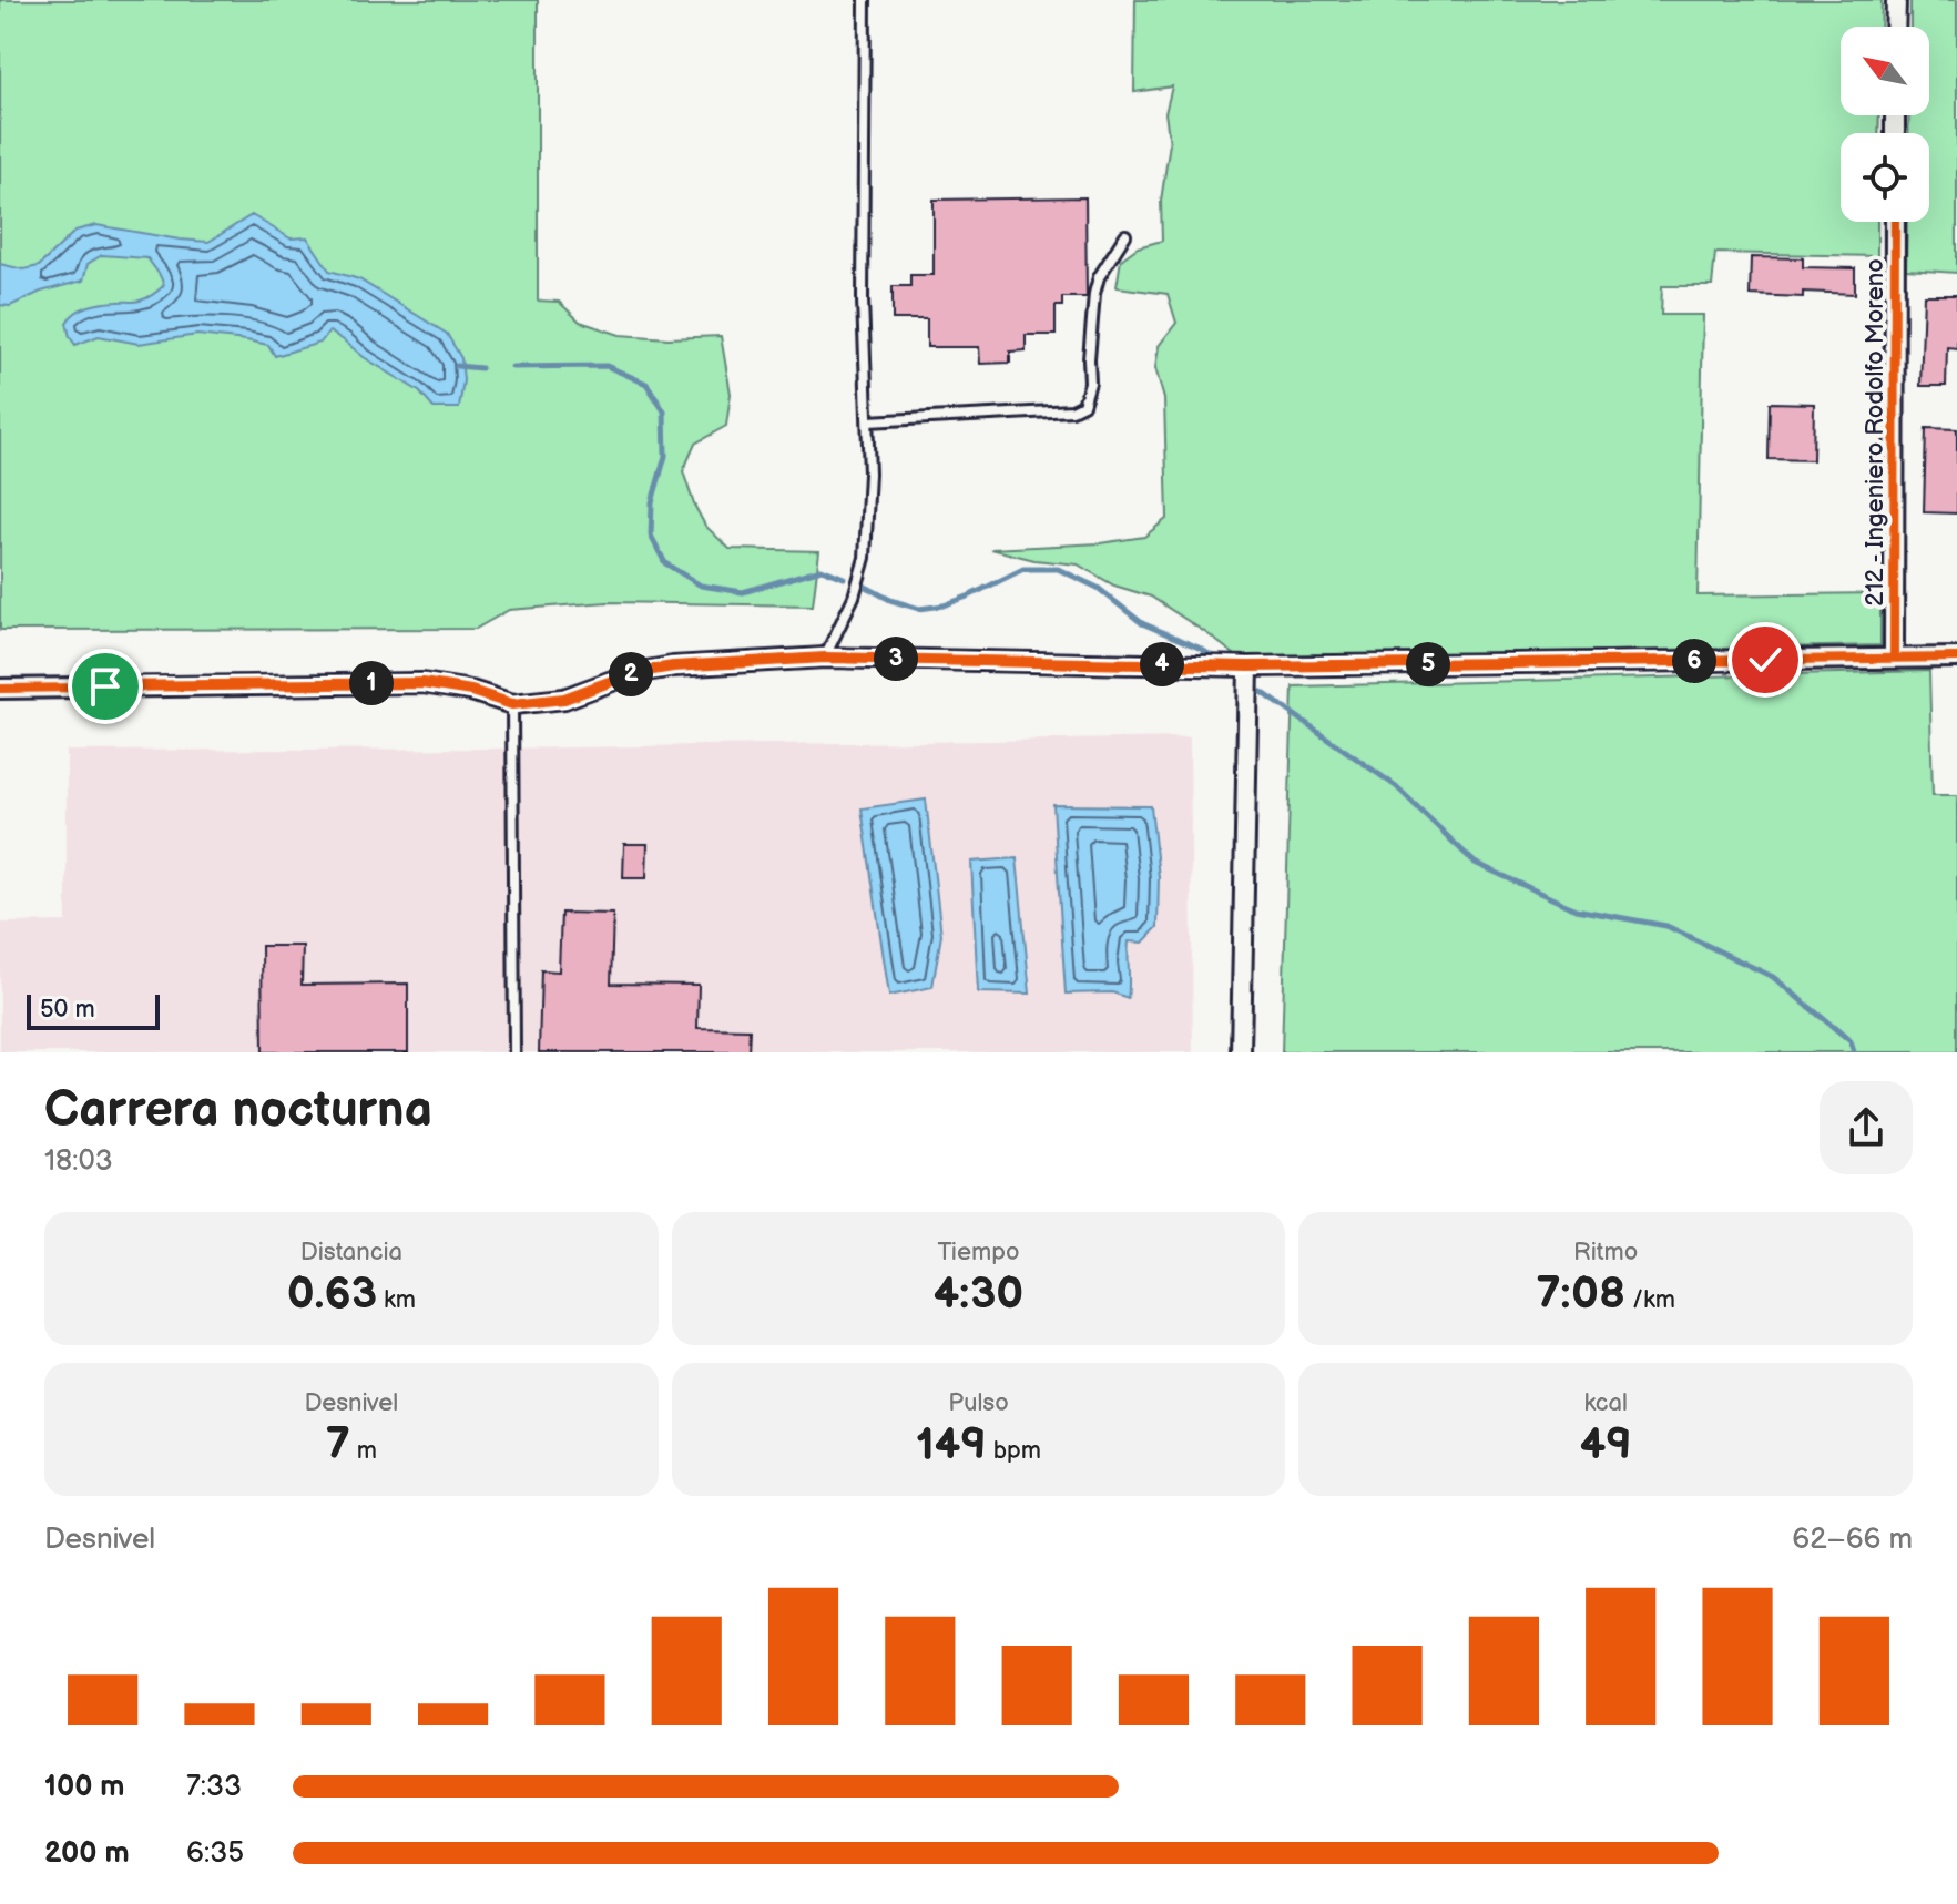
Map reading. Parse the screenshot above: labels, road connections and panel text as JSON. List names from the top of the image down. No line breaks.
{"streets":{"street":["212 - Ingeniero Rodolfo Moreno"]},"scale_bar":"50 m","north":"top left","page":{"pins":["3","6","4","5","2","1"],"scale":"50 m","heading":["Carrera nocturna","18:03"],"stats":[["Distancia","0.63 km"],["Tiempo","4:30"],["Ritmo","7:08 /km"],["Desnivel","7 m"],["Pulso","149 bpm"],["kcal","49"]],"chart":["Desnivel","62–66 m"],"list":[{"name":"100 m","note":"7:33"},{"name":"200 m","note":"6:35"}]}}
